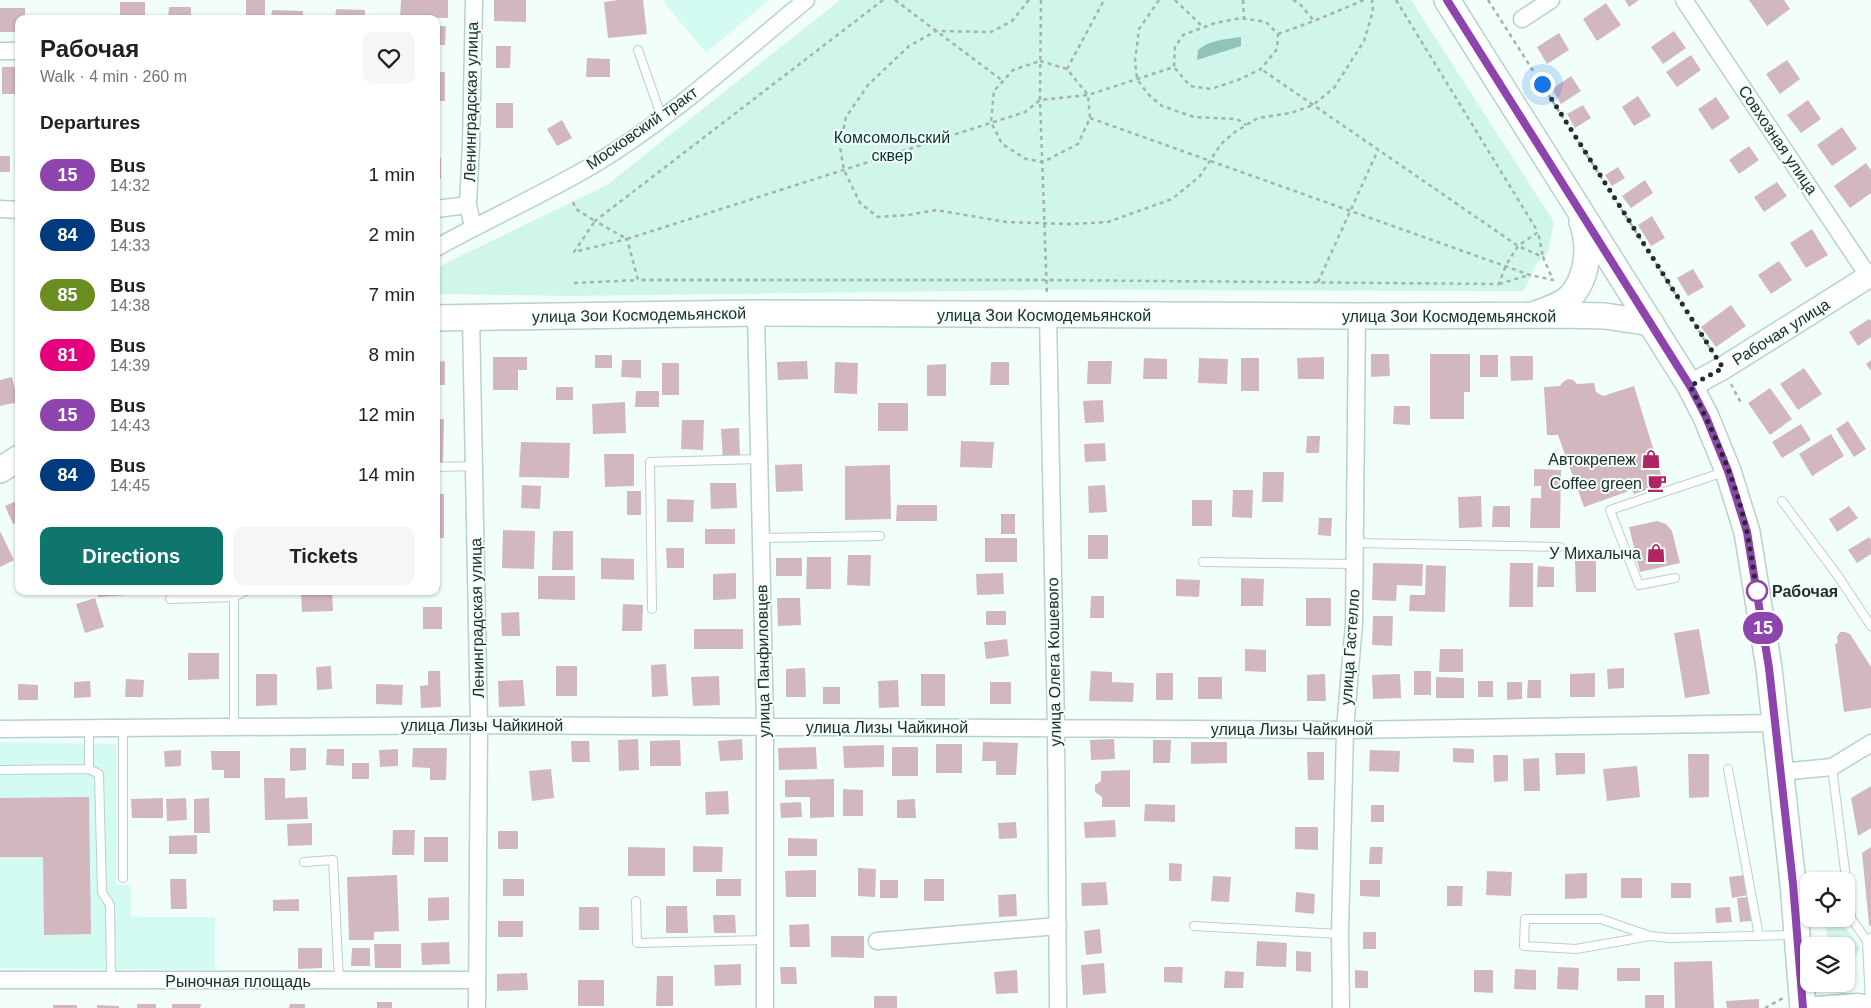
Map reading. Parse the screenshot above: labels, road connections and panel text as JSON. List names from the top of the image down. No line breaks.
{"streets":{"main road":["улица Зои Космодемьянской"],"street":["Ленинградская улица","Московский тракт","Совхозная улица","Рабочая улица","улица Гастелло","улица Панфиловцев","улица Олега Кошевого","улица Лизы Чайкиной","Рыночная площадь"]},"crossings":[["Ленинградская улица","Московский тракт"],["Ленинградская улица","улица Зои Космодемьянской"],["Ленинградская улица","улица Лизы Чайкиной"],["Ленинградская улица","Рыночная площадь"],["Совхозная улица","Рабочая улица"],["улица Зои Космодемьянской","улица Гастелло"],["улица Зои Космодемьянской","улица Панфиловцев"],["улица Зои Космодемьянской","улица Олега Кошевого"],["улица Гастелло","улица Лизы Чайкиной"],["улица Панфиловцев","улица Лизы Чайкиной"],["улица Олега Кошевого","улица Лизы Чайкиной"]],"parks":["Комсомольский сквер"],"places":{"shop":["Автокрепеж","У Михалыча"],"cafe":["Coffee green"],"other":["Рабочая"]},"lines":["bus line 15"],"page":{"on_map":"15","heading":[["Рабочая","Walk · 4 min · 260 m"],"Departures"],"list":[{"mark":"15","name":"Bus","note":"14:32","value":"1 min"},{"mark":"84","name":"Bus","note":"14:33","value":"2 min"},{"mark":"85","name":"Bus","note":"14:38","value":"7 min"},{"mark":"81","name":"Bus","note":"14:39","value":"8 min"},{"mark":"15","name":"Bus","note":"14:43","value":"12 min"},{"mark":"84","name":"Bus","note":"14:45","value":"14 min"}],"buttons":["Directions","Tickets"]}}
